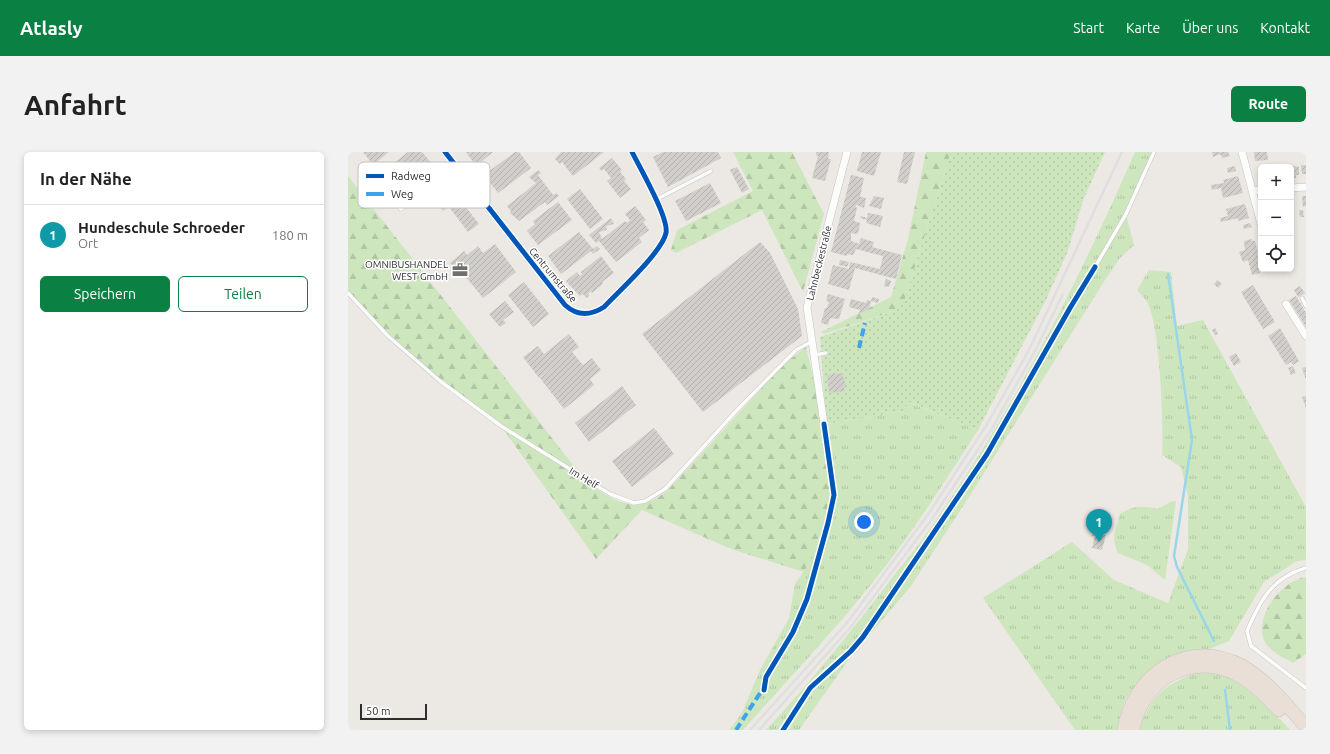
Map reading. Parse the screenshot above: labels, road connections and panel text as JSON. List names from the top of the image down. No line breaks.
{"streets":{"street":["Lahnbeckestraße","Centrumstraße"],"lane":["Im Helf"]},"crossings":[["Lahnbeckestraße","Im Helf"]],"places":{"office":["OMNIBUSHANDEL WEST GmbH"]},"legend":["Radweg","Weg"],"scale_bar":"50 m","page":{"header":"Atlasly","nav":["Start","Karte","Über uns","Kontakt"],"buttons":["Route",["Speichern","Teilen"]],"title":"Anfahrt","heading":"In der Nähe","map_buttons":["+","−"],"list":[{"mark":"1","name":"Hundeschule Schroeder","note":"Ort","value":"180 m"}],"pins":"1","scale":"50 m"}}
